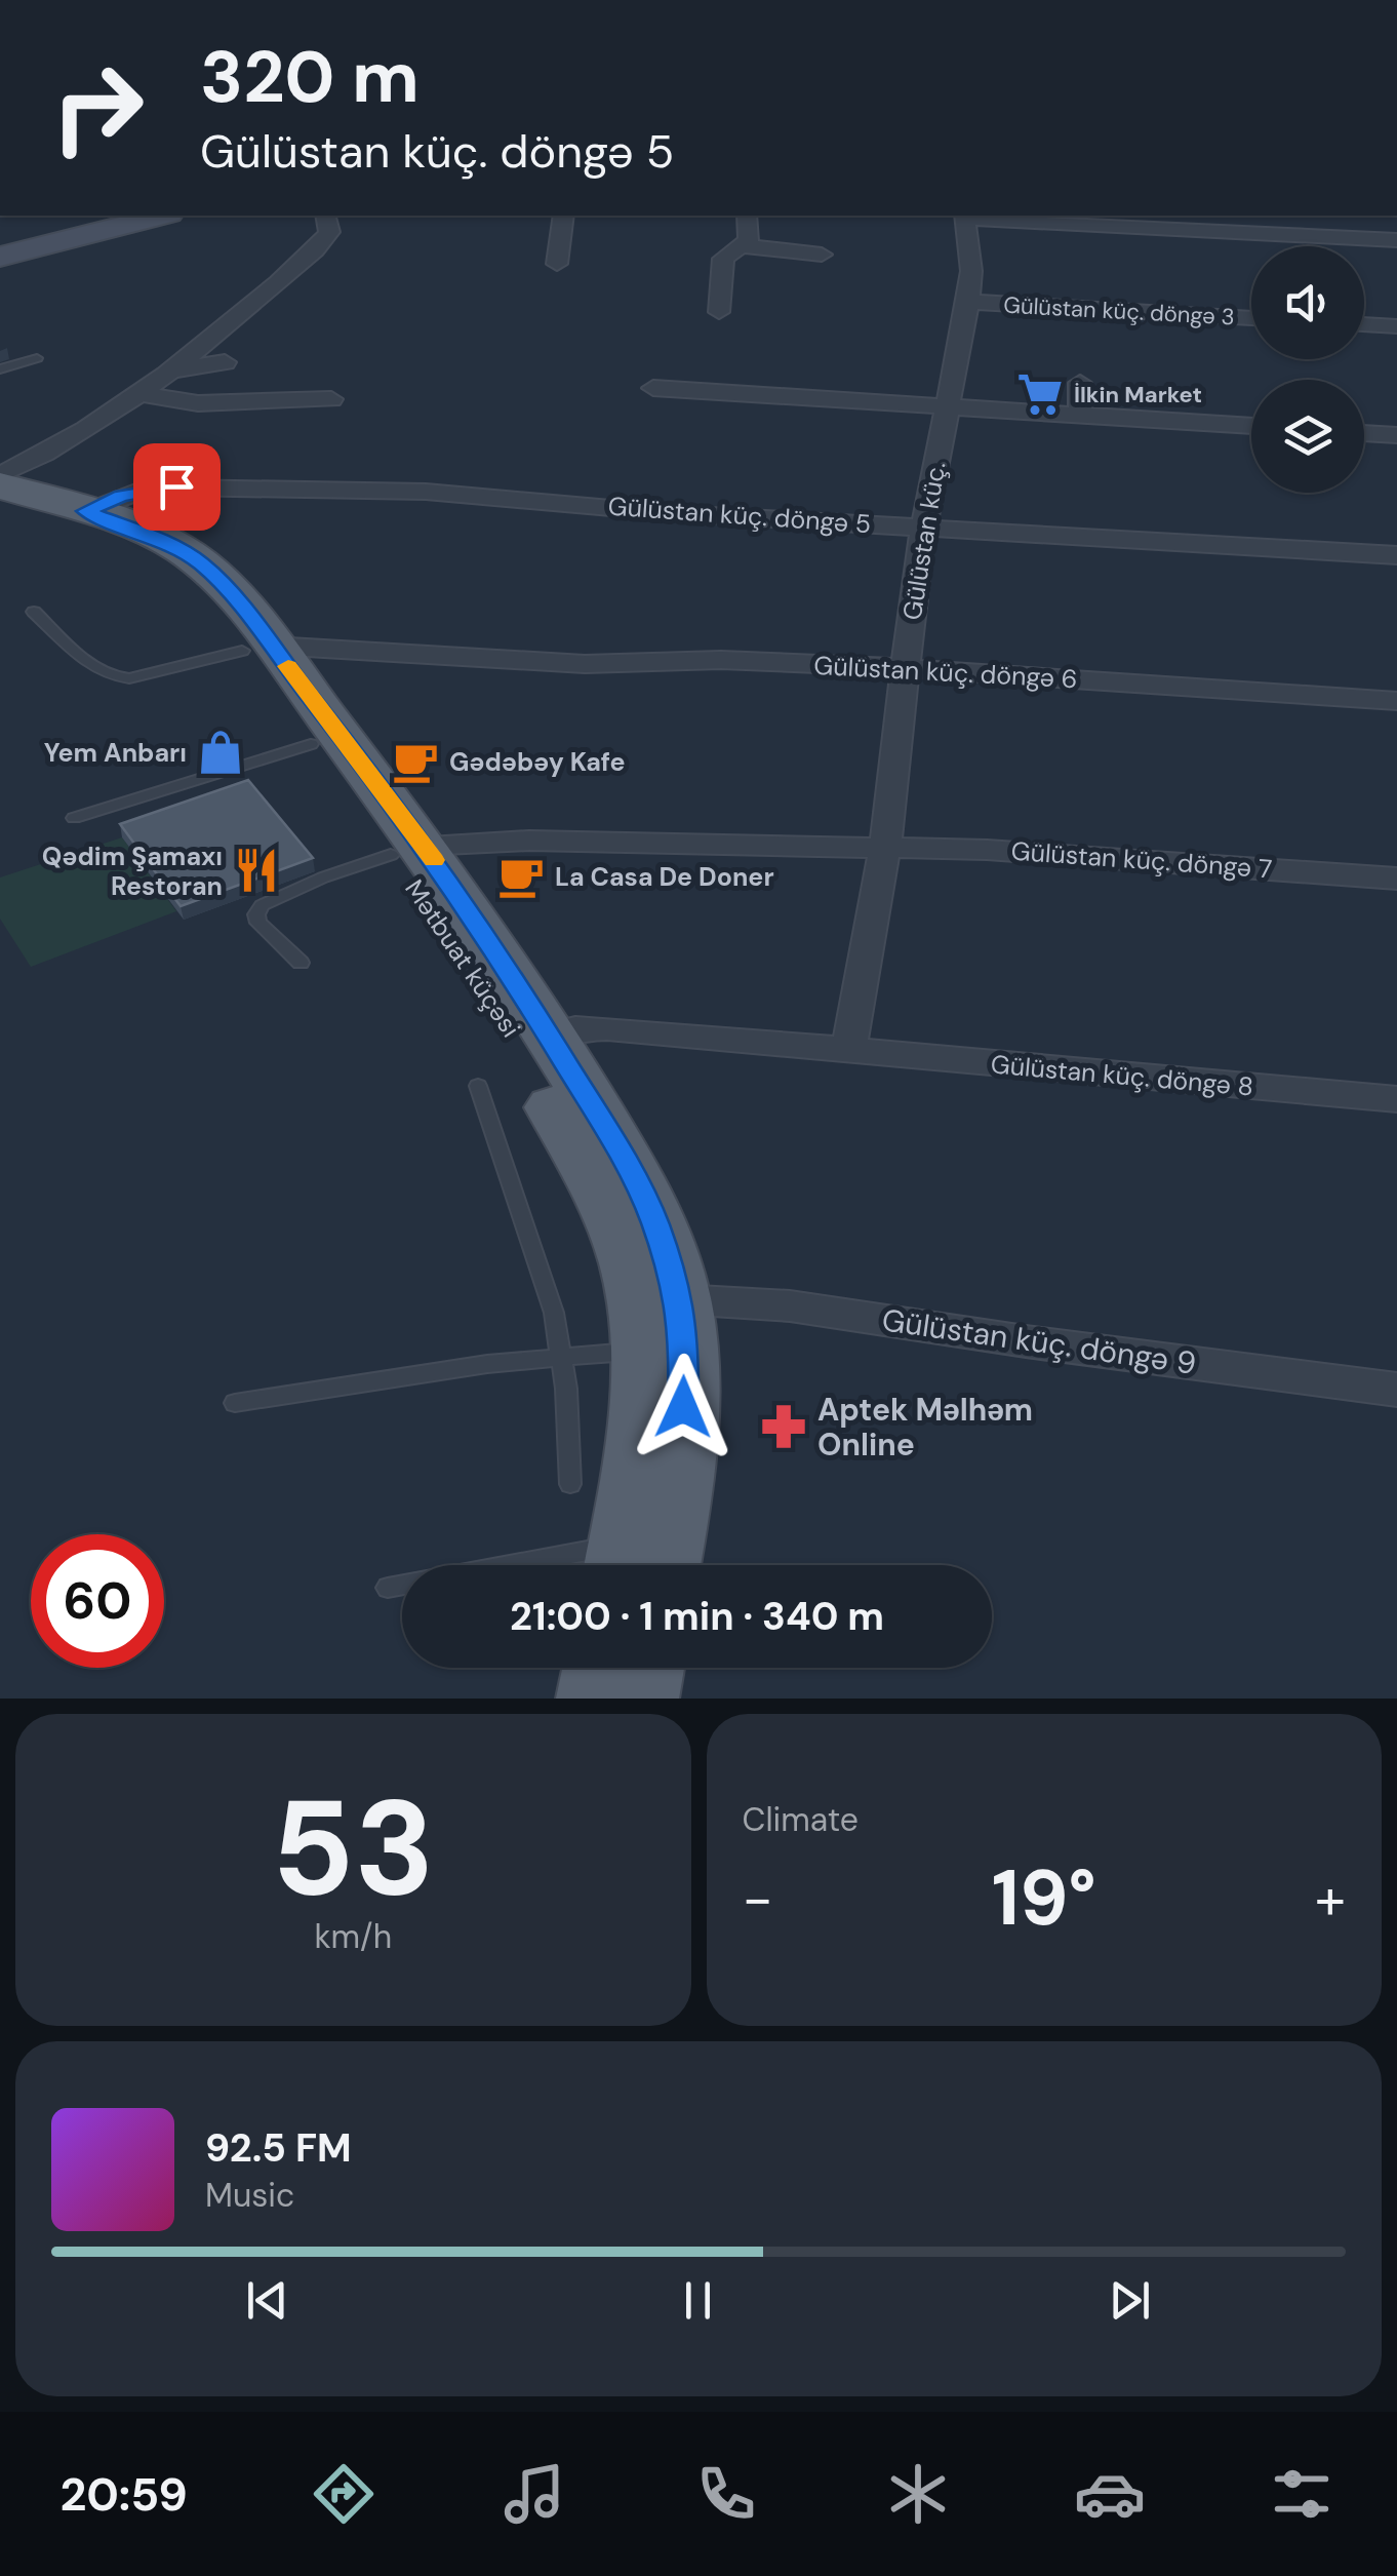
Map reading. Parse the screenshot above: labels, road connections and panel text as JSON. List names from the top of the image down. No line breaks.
{"streets":{"main road":["Mətbuat küçəsi"],"street":["Gülüstan küç. döngə 3","Gülüstan küç. döngə 5","Gülüstan küç.","Gülüstan küç. döngə 6","Gülüstan küç. döngə 7","Gülüstan küç. döngə 8","Gülüstan küç. döngə 9"]},"crossings":[["Gülüstan küç. döngə 3","Gülüstan küç."],["Gülüstan küç. döngə 5","Gülüstan küç."],["Gülüstan küç. döngə 5","Mətbuat küçəsi"],["Gülüstan küç.","Gülüstan küç. döngə 6"],["Gülüstan küç.","Gülüstan küç. döngə 7"],["Gülüstan küç.","Gülüstan küç. döngə 8"],["Gülüstan küç. döngə 6","Mətbuat küçəsi"],["Gülüstan küç. döngə 7","Mətbuat küçəsi"],["Mətbuat küçəsi","Gülüstan küç. döngə 8"],["Mətbuat küçəsi","Gülüstan küç. döngə 9"]],"places":{"supermarket":["İlkin Market"],"shop":["Yem Anbarı"],"cafe":["Gədəbəy Kafe","La Casa De Doner"],"restaurant":["Qədim Şamaxı Restoran"],"pharmacy":["Aptek Mәlhәm Online"]},"page":{"turn":["320 m","Gülüstan küç. döngə 5"],"limit":"60","trip":"21:00 · 1 min · 340 m","tile":[["53","km/h"],"Climate"],"heat":["−","19°","+"],"song":["92.5 FM","Music"],"tabs":"20:59"}}
